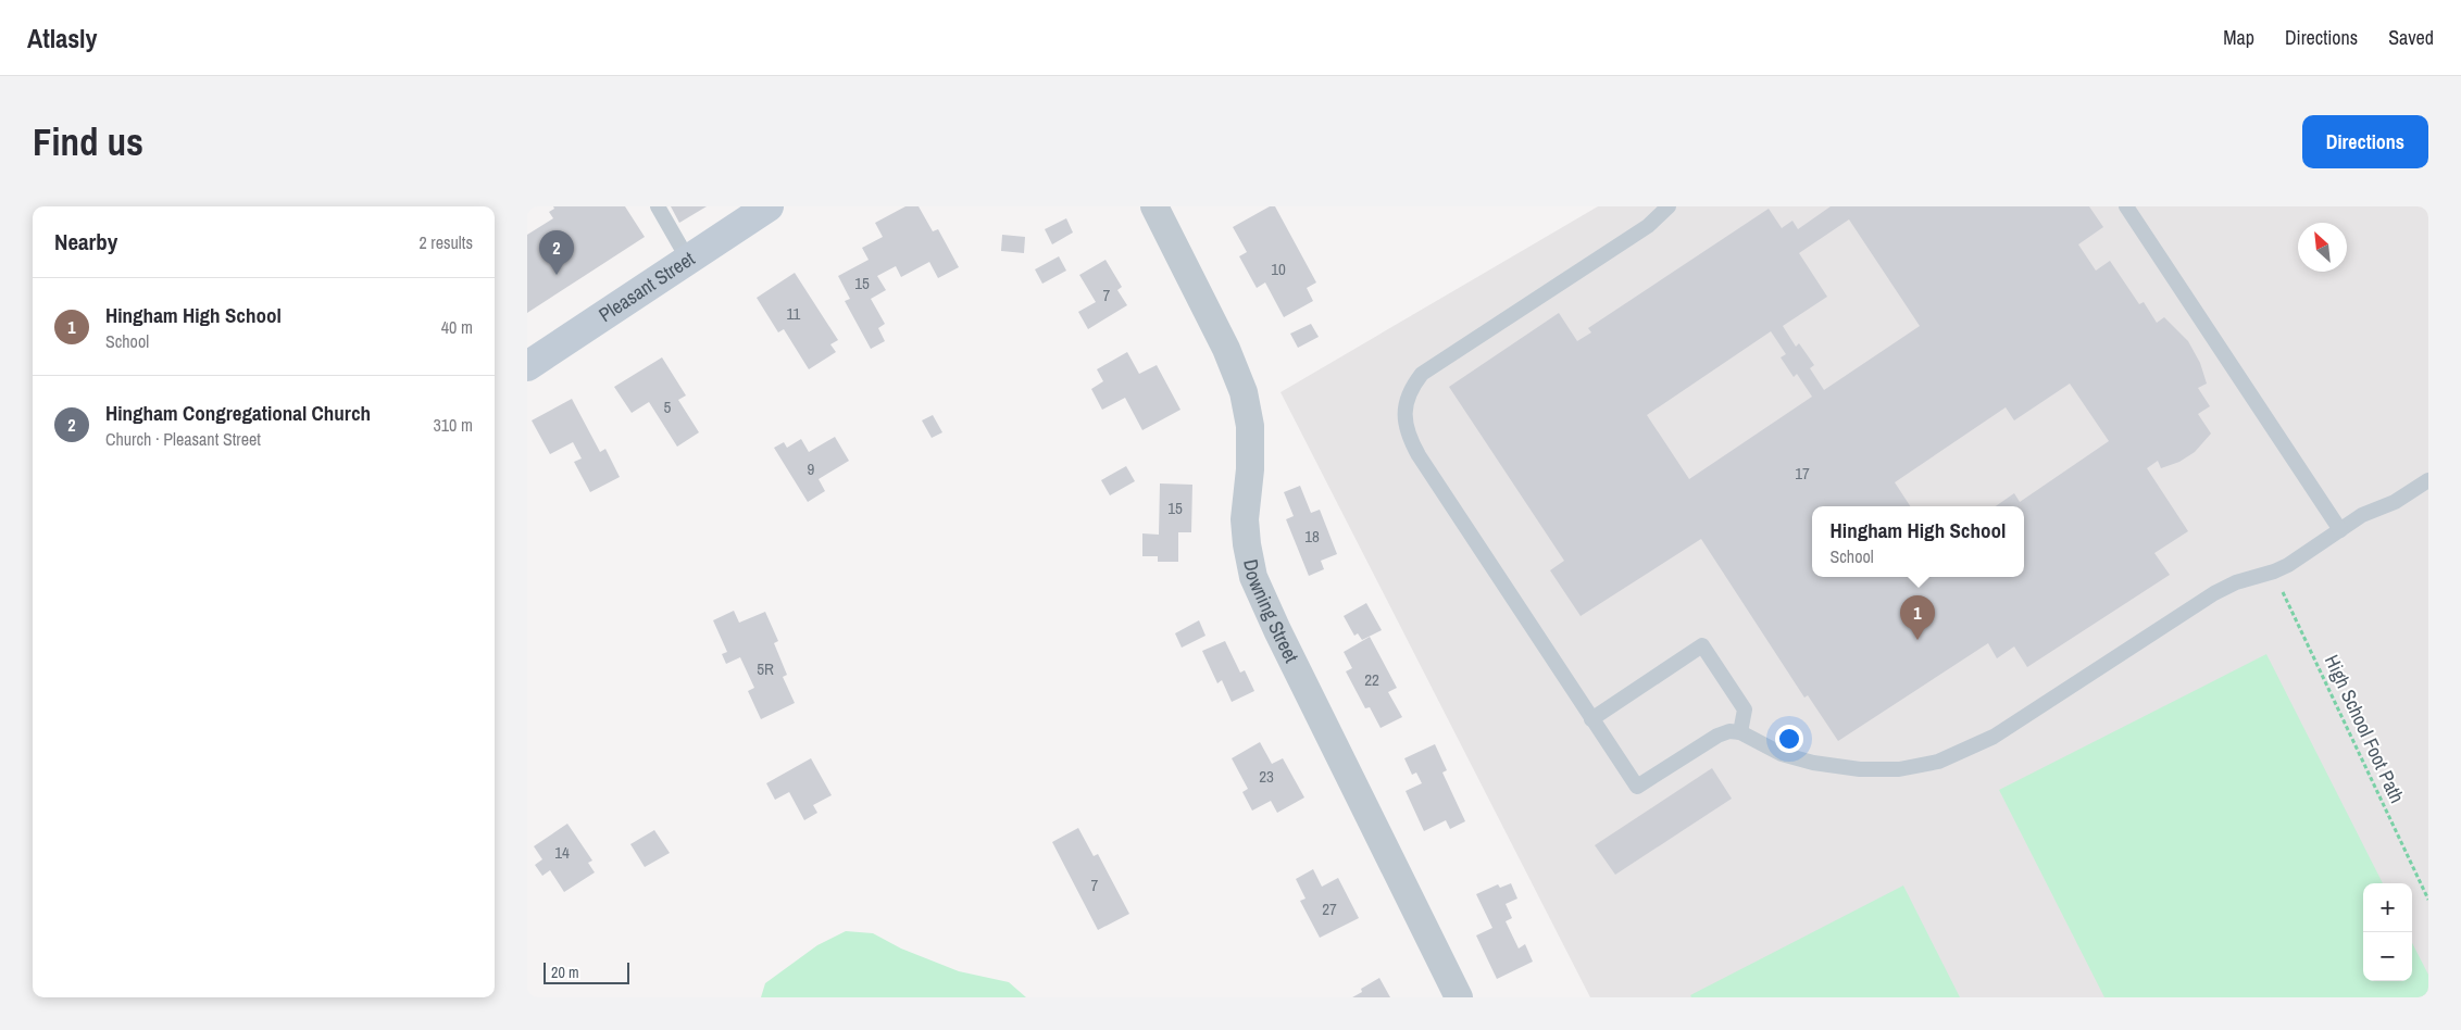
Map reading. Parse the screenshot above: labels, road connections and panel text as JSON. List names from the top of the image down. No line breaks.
{"streets":{"street":["Pleasant Street","Downing Street"],"path":["High School Foot Path"]},"house_numbers":["10","15","7","11","5","9","17","15","18","5R","22","23","14","7","27"],"scale_bar":"20 m","north":"top left","page":{"header":"Atlasly","nav":["Map","Directions","Saved"],"buttons":"Directions","title":"Find us","heading":["Nearby","2 results"],"pins":["2","1"],"list":[{"mark":"1","name":"Hingham High School","note":"School","value":"40 m"},{"mark":"2","name":"Hingham Congregational Church","note":"Church · Pleasant Street","value":"310 m"}],"popup":["Hingham High School","School"],"map_buttons":["+","−"],"scale":"20 m"}}
